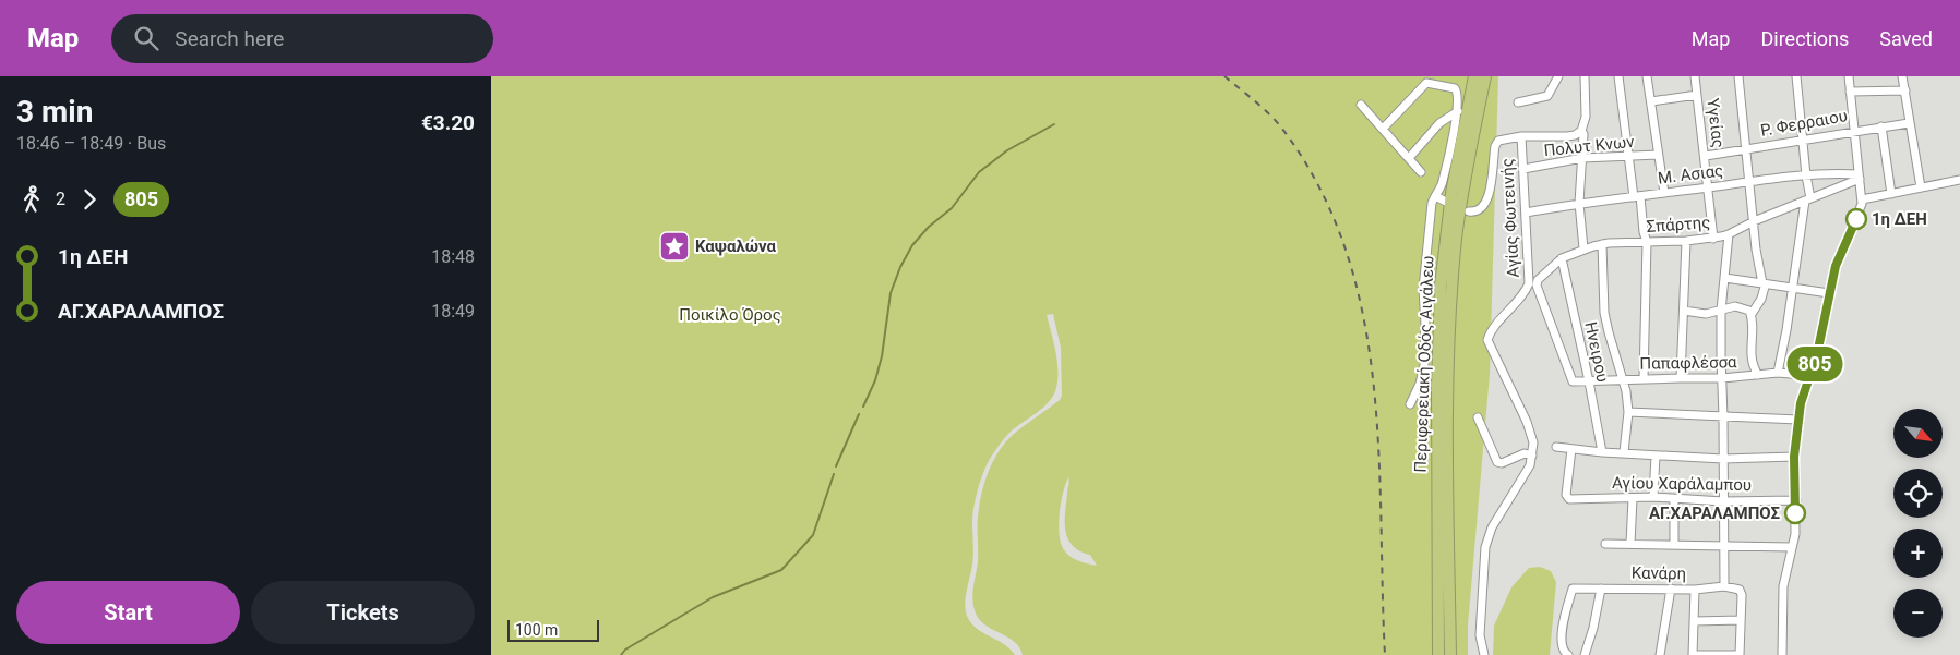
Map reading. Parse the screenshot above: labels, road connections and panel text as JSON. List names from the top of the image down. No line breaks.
{"streets":{"highway":["Περιφερειακή Οδός Αιγάλεω"],"street":["Υγείας","Ρ. Φερραιου","Πολυτ Κνων","Μ. Ασιας","Αγίας Φωτεινής","Σπάρτης","Ηνειρου","Παπαφλέσσα","Αγίου Χαράλαμπου","Κανάρη"]},"crossings":[["Υγείας","Ρ. Φερραιου"],["Υγείας","Μ. Ασιας"],["Υγείας","Σπάρτης"],["Πολυτ Κνων","Αγίας Φωτεινής"],["Μ. Ασιας","Αγίας Φωτεινής"],["Μ. Ασιας","Σπάρτης"],["Σπάρτης","Ηνειρου"],["Σπάρτης","Παπαφλέσσα"],["Ηνειρου","Παπαφλέσσα"]],"parks":["Ποικίλο Όρος"],"places":{"other":["1η ΔΕΗ","ΑΓ.ΧΑΡΑΛΑΜΠΟΣ"],"place":["Καψαλώνα"]},"lines":["bus line 805"],"scale_bar":"100 m","north":"bottom right","page":{"header":"Map","search":"Search here","nav":["Map","Directions","Saved"],"heading":["3 min","18:46 – 18:49 · Bus","€3.20"],"on_map":"805","legs":["2","805"],"list":[{"name":"1η ΔΕΗ","value":"18:48"},{"name":"ΑΓ.ΧΑΡΑΛΑΜΠΟΣ","value":"18:49"}],"map_buttons":["+","−"],"buttons":["Start","Tickets"],"scale":"100 m"}}
